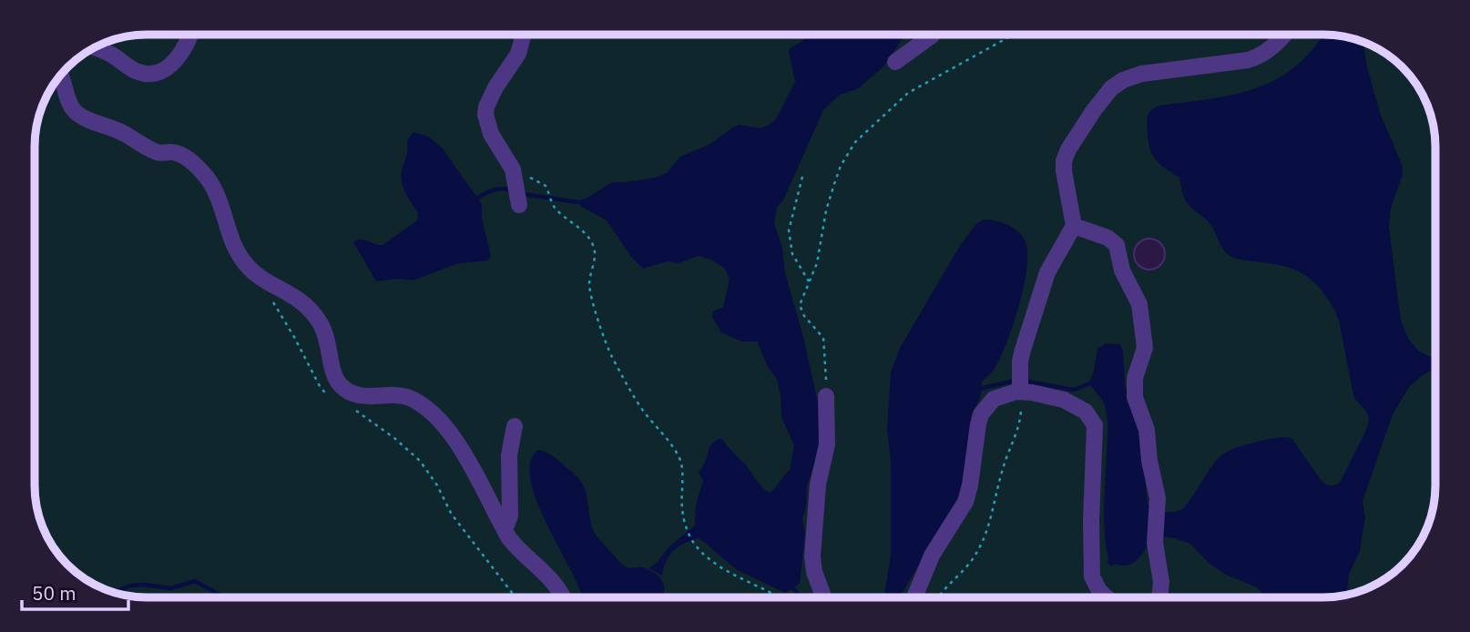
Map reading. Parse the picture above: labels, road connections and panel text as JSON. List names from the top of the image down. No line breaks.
{"scale_bar":"50 m"}
